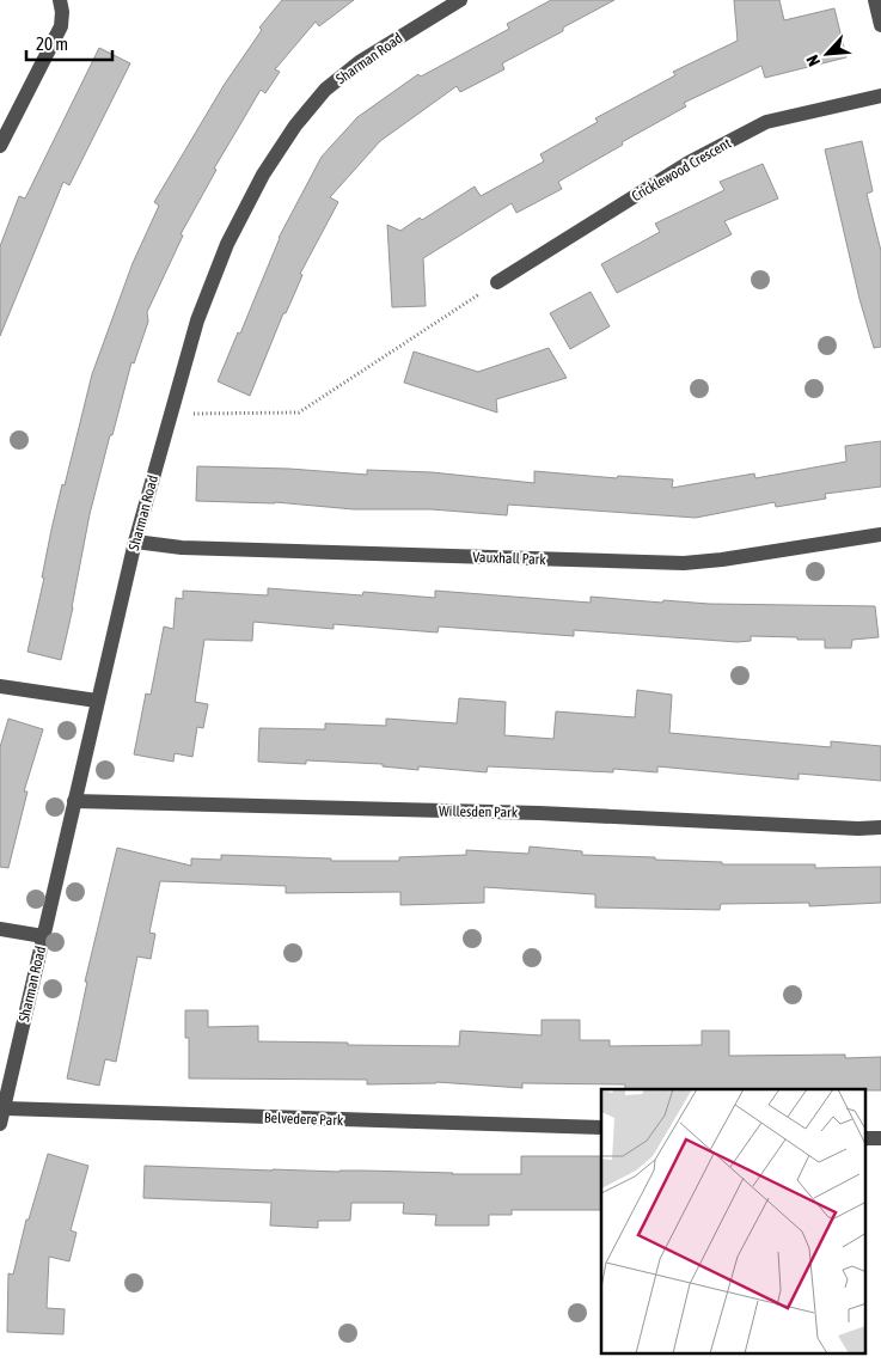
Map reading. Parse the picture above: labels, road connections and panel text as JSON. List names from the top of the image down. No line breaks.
{"streets":{"street":["Sharman Road","Cricklewood Crescent","Vauxhall Park","Willesden Park","Belvedere Park"]},"crossings":[["Sharman Road","Vauxhall Park"],["Sharman Road","Willesden Park"],["Sharman Road","Belvedere Park"]],"scale_bar":"20 m","north":"bottom left"}
